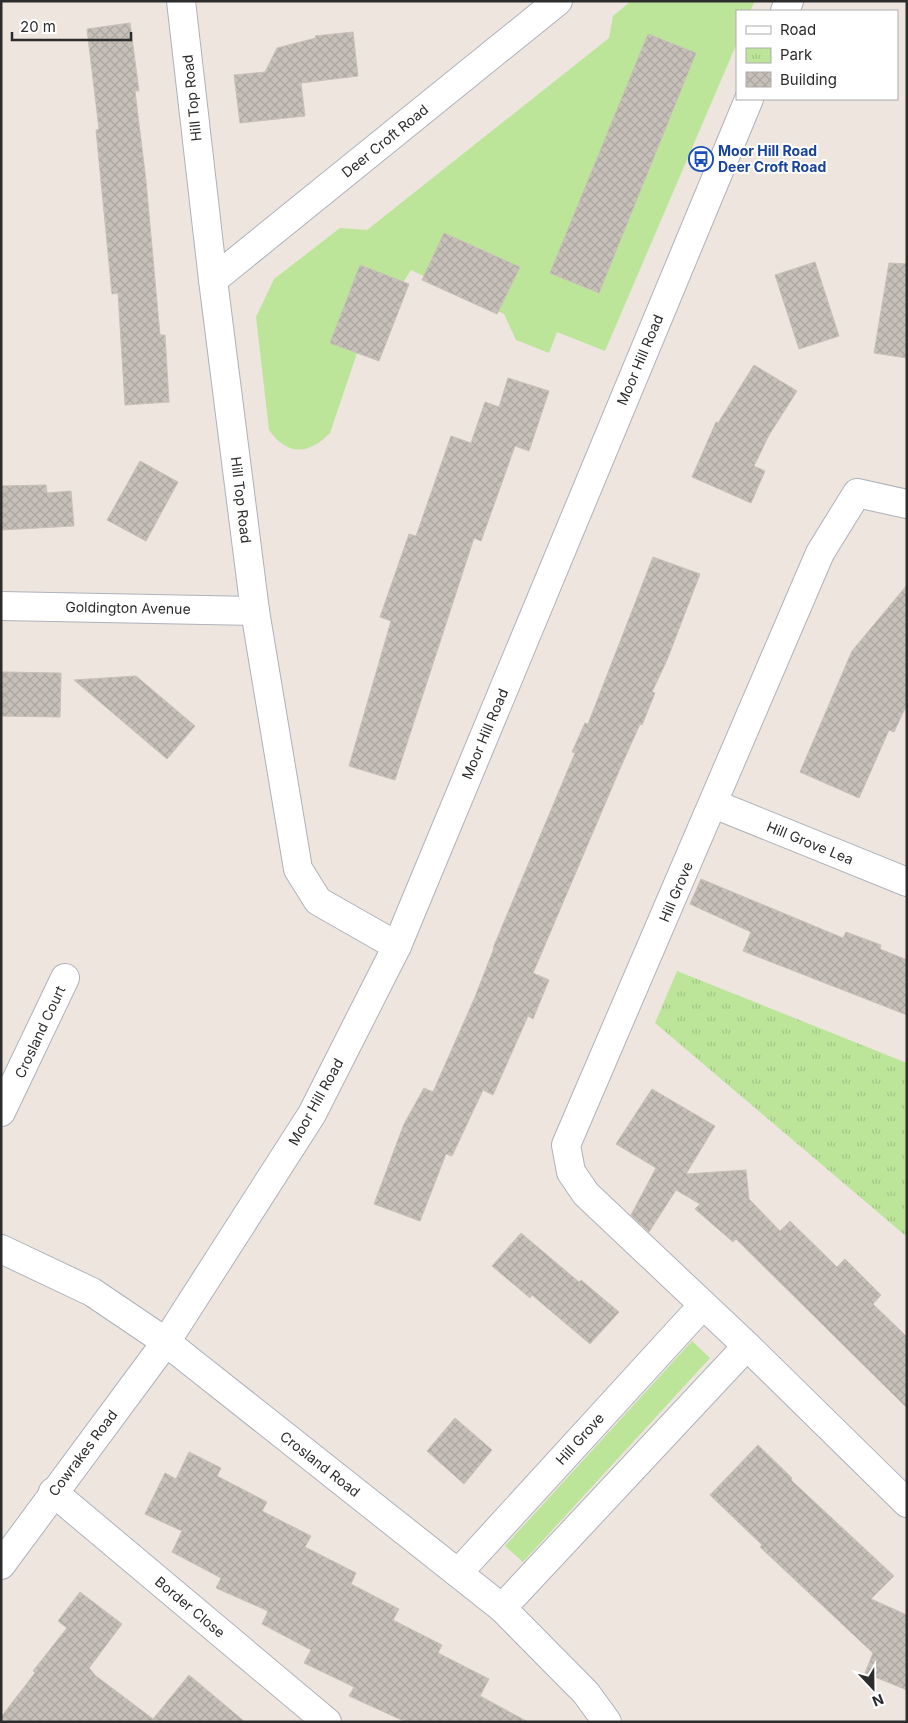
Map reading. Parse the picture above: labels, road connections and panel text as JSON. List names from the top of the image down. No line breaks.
{"streets":{"street":["Hill Top Road","Deer Croft Road","Moor Hill Road","Goldington Avenue","Hill Grove Lea","Hill Grove","Crosland Court","Cowrakes Road","Crosland Road","Border Close"]},"crossings":[["Hill Top Road","Deer Croft Road"],["Hill Top Road","Moor Hill Road"],["Hill Top Road","Goldington Avenue"],["Moor Hill Road","Cowrakes Road"],["Moor Hill Road","Crosland Road"],["Hill Grove Lea","Hill Grove"],["Hill Grove","Crosland Road"],["Cowrakes Road","Crosland Road"],["Cowrakes Road","Border Close"]],"places":{"bus stop":["Moor Hill Road Deer Croft Road"]},"legend":["Road","Park","Building"],"scale_bar":"20 m","north":"bottom"}
